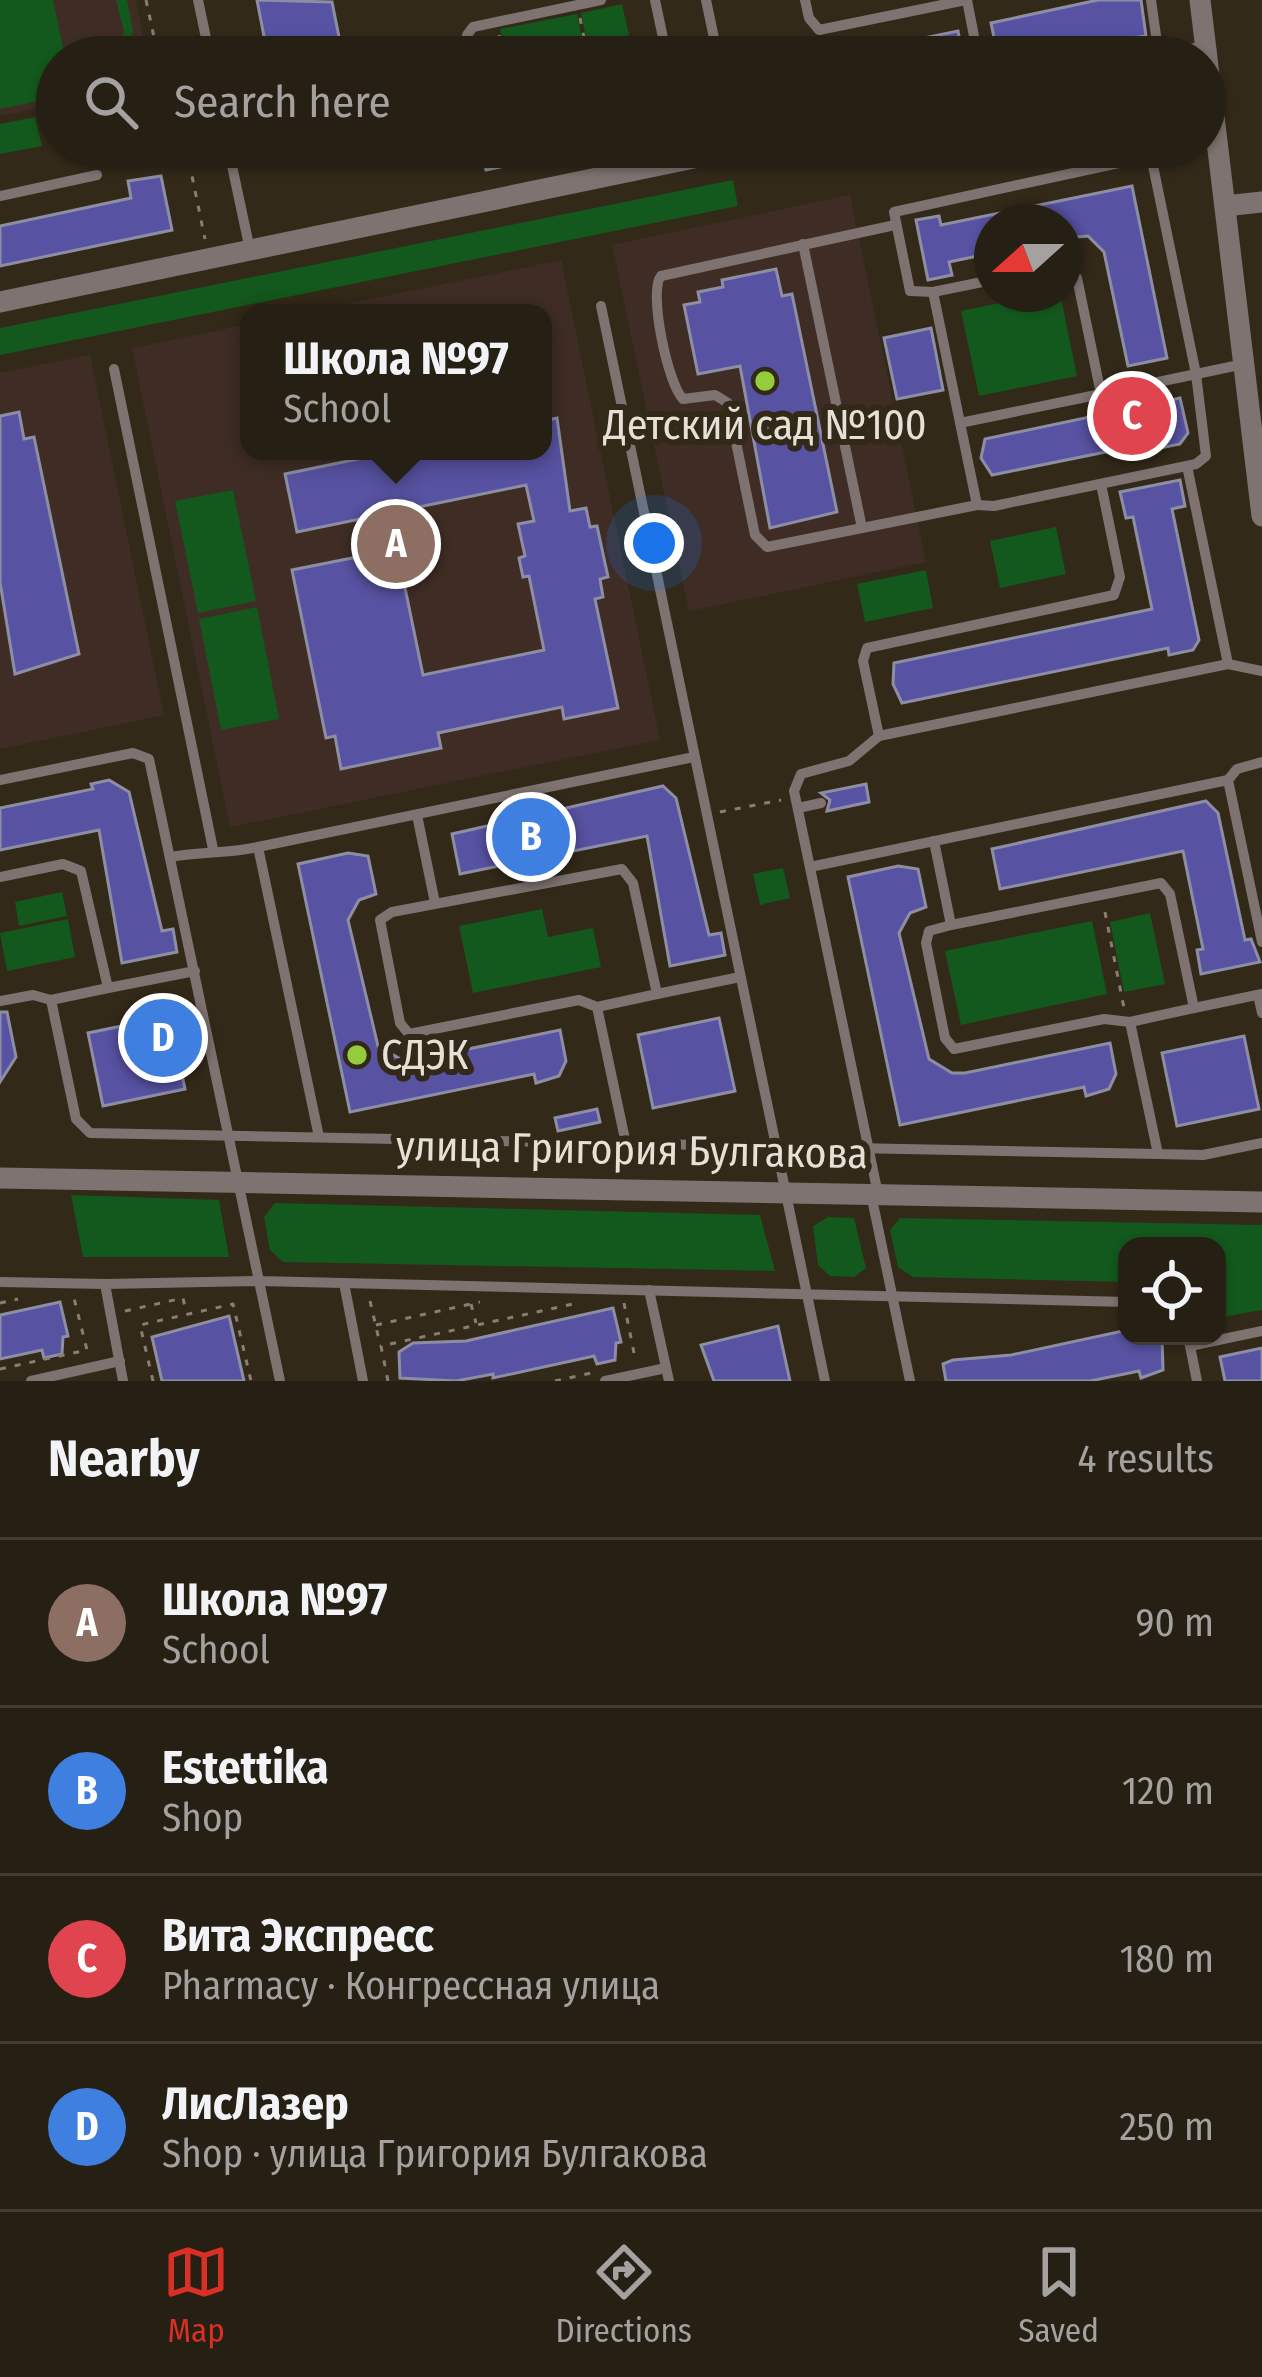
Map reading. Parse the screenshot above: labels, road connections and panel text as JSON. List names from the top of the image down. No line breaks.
{"streets":{"street":["улица Григория Булгакова"]},"places":["Детский сад №100","СДЭК"],"north":"left","page":{"search":"Search here","popup":["Школа №97","School"],"pins":["C","A","B","D"],"heading":["Nearby","4 results"],"list":[{"mark":"A","name":"Школа №97","note":"School","value":"90 m"},{"mark":"B","name":"Estettika","note":"Shop","value":"120 m"},{"mark":"C","name":"Вита Экспресс","note":"Pharmacy · Конгрессная улица","value":"180 m"},{"mark":"D","name":"ЛисЛазер","note":"Shop · улица Григория Булгакова","value":"250 m"}],"nav":["Map","Directions","Saved"]}}
